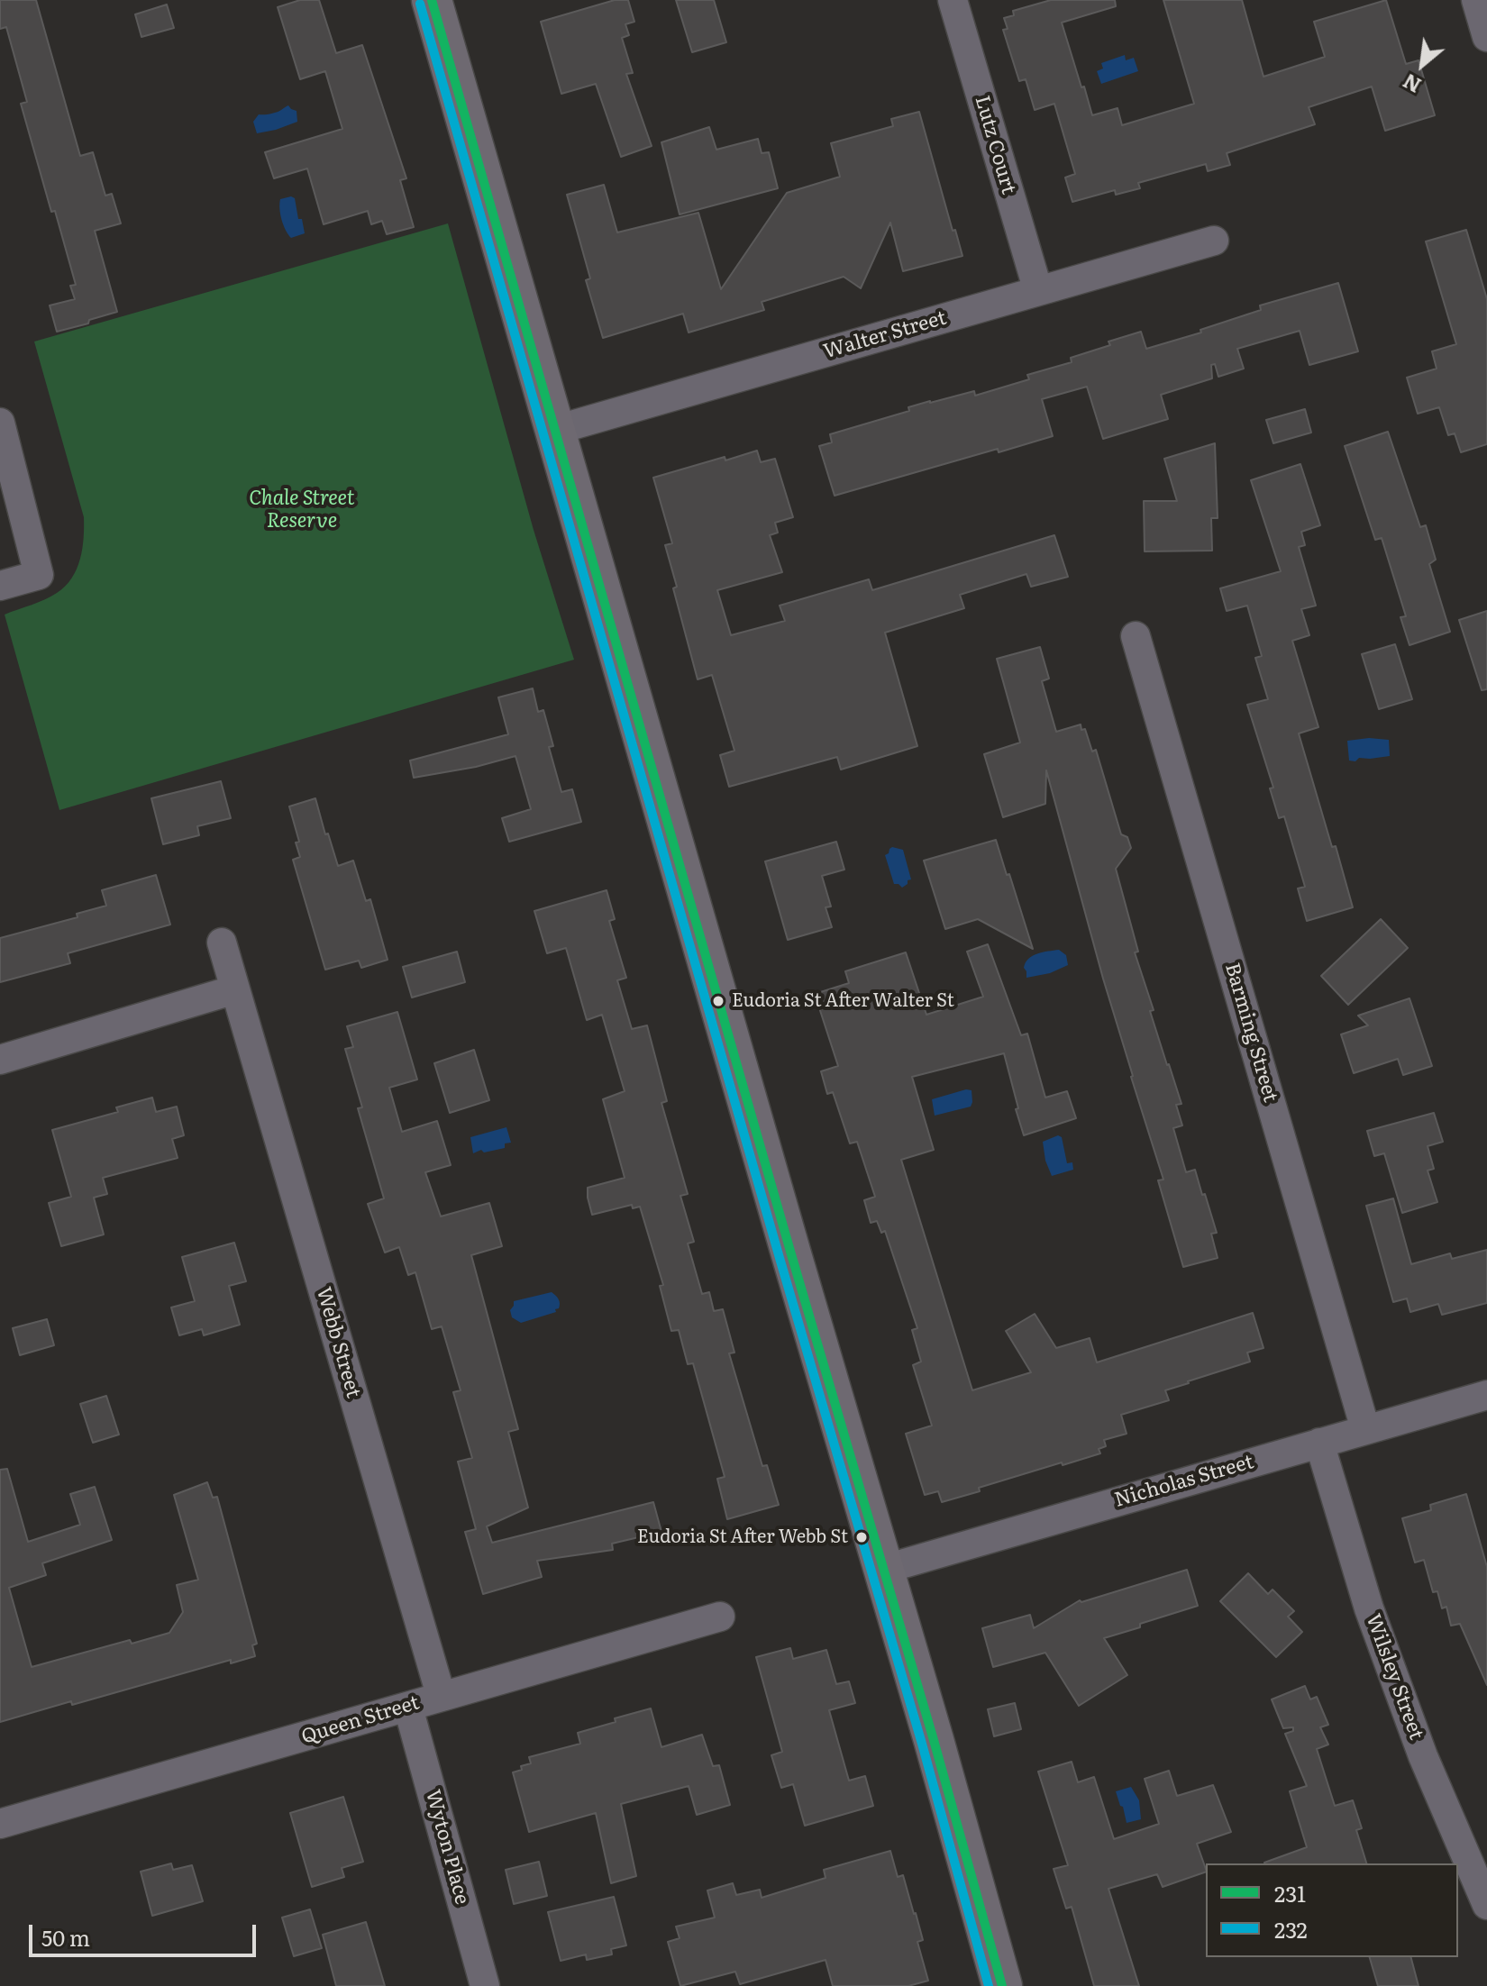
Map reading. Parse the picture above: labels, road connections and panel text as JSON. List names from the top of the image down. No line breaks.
{"streets":{"street":["Lutz Court","Walter Street","Barming Street","Webb Street","Nicholas Street","Wilsley Street","Queen Street","Wyton Place"]},"crossings":[["Lutz Court","Walter Street"],["Barming Street","Nicholas Street"],["Webb Street","Queen Street"],["Nicholas Street","Wilsley Street"],["Queen Street","Wyton Place"]],"parks":["Chale Street Reserve"],"places":["Eudoria St After Walter St","Eudoria St After Webb St"],"lines":["transit line 231","transit line 232"],"legend":["231","232"],"scale_bar":"50 m","north":"bottom left"}
